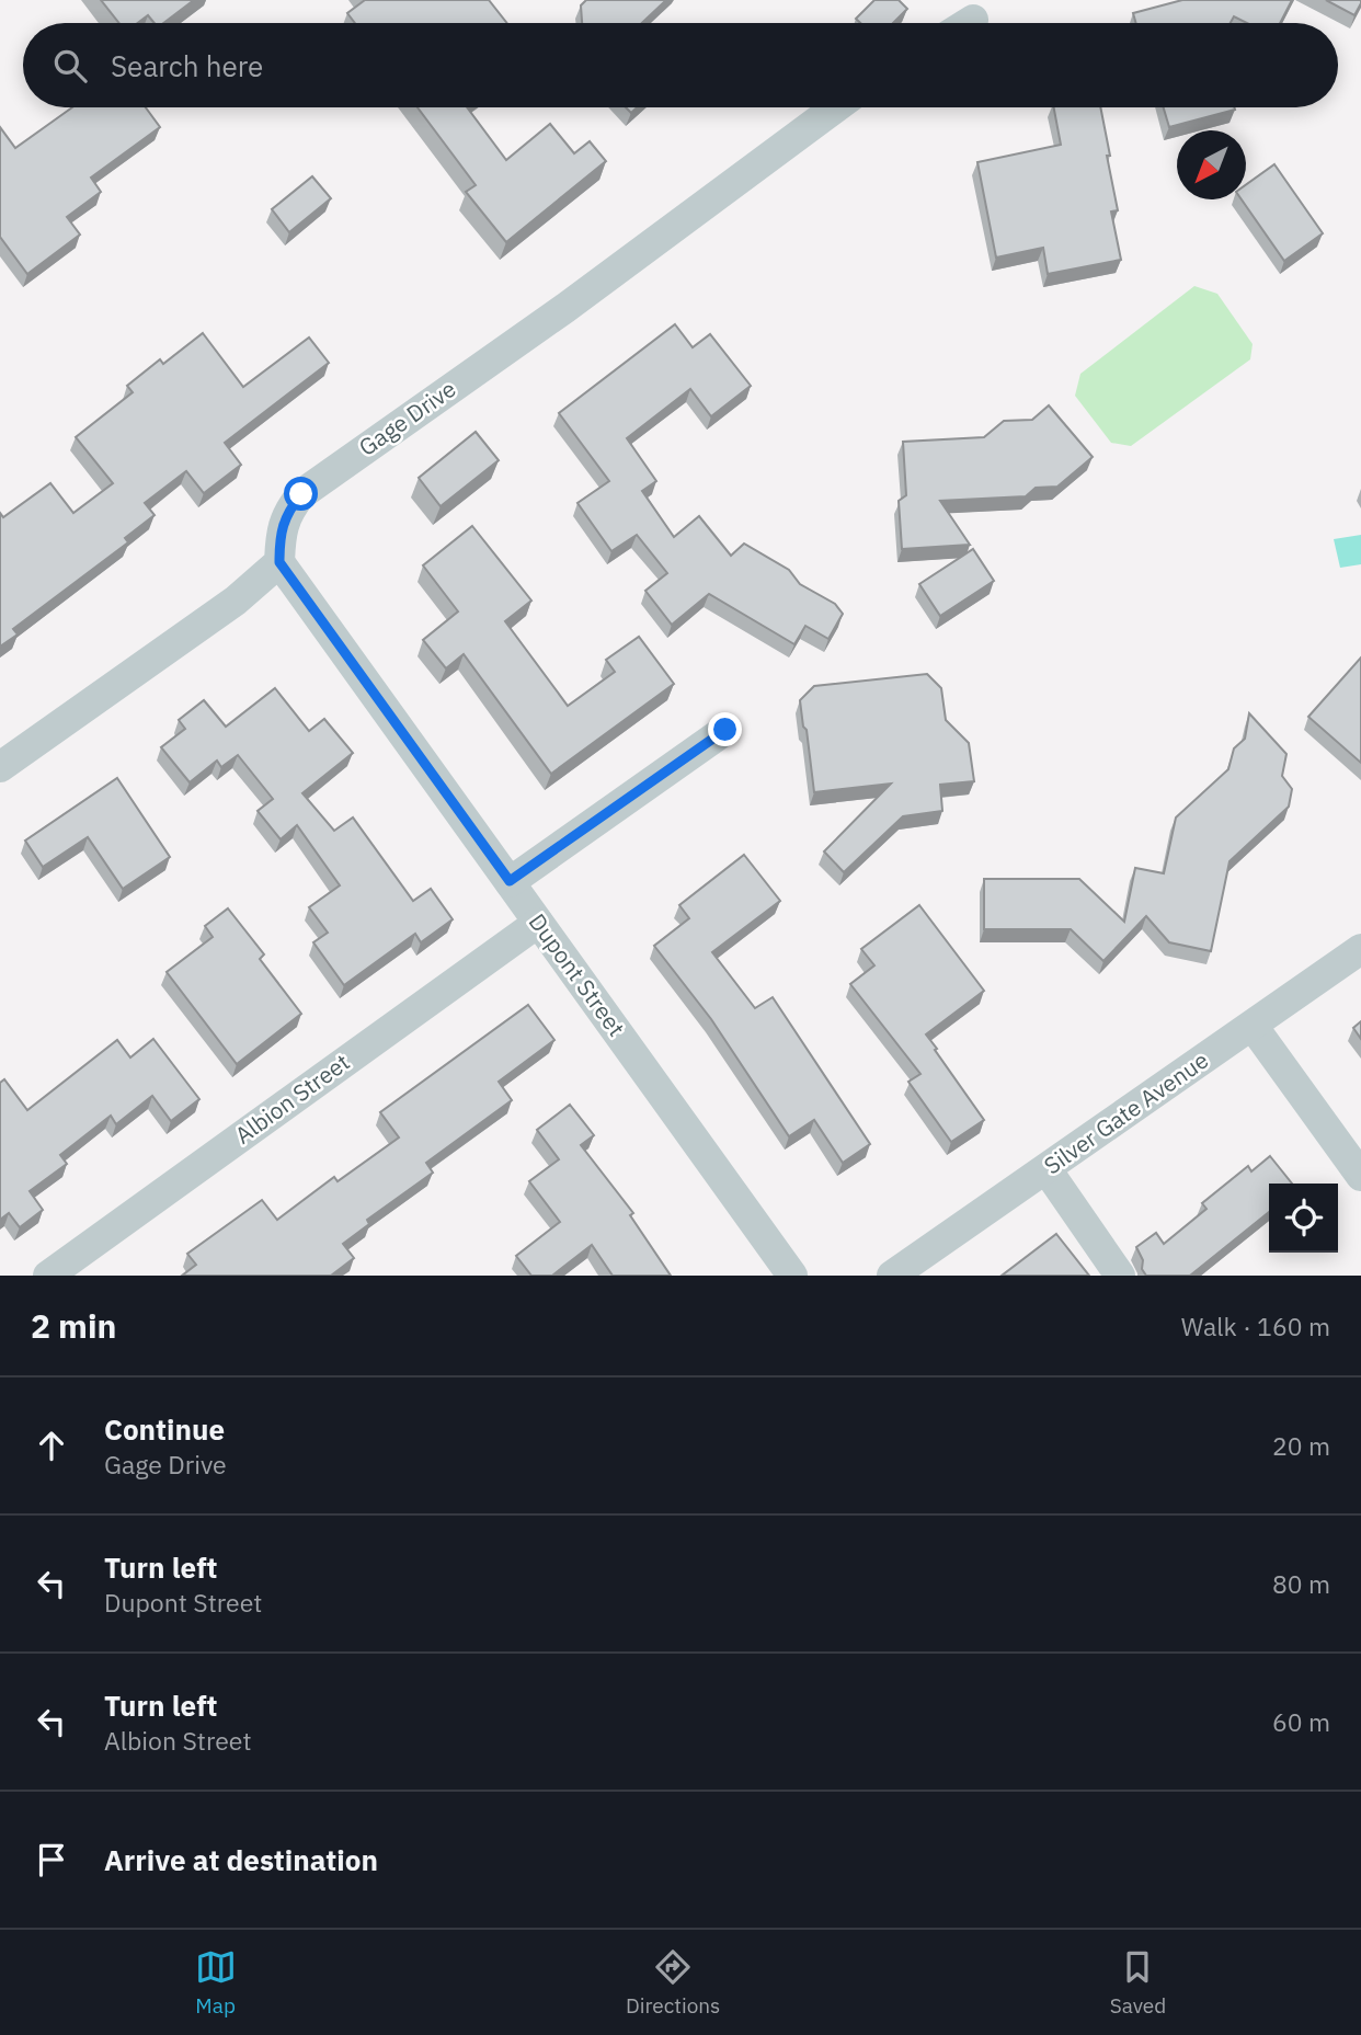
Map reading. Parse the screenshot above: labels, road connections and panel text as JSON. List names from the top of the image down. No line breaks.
{"streets":{"street":["Gage Drive","Dupont Street","Albion Street","Silver Gate Avenue"]},"crossings":[["Gage Drive","Dupont Street"],["Dupont Street","Albion Street"]],"north":"bottom left","page":{"search":"Search here","heading":["2 min","Walk · 160 m"],"list":[["Continue","Gage Drive","20 m"],["Turn left","Dupont Street","80 m"],["Turn left","Albion Street","60 m"],"Arrive at destination"],"nav":["Map","Directions","Saved"]}}
